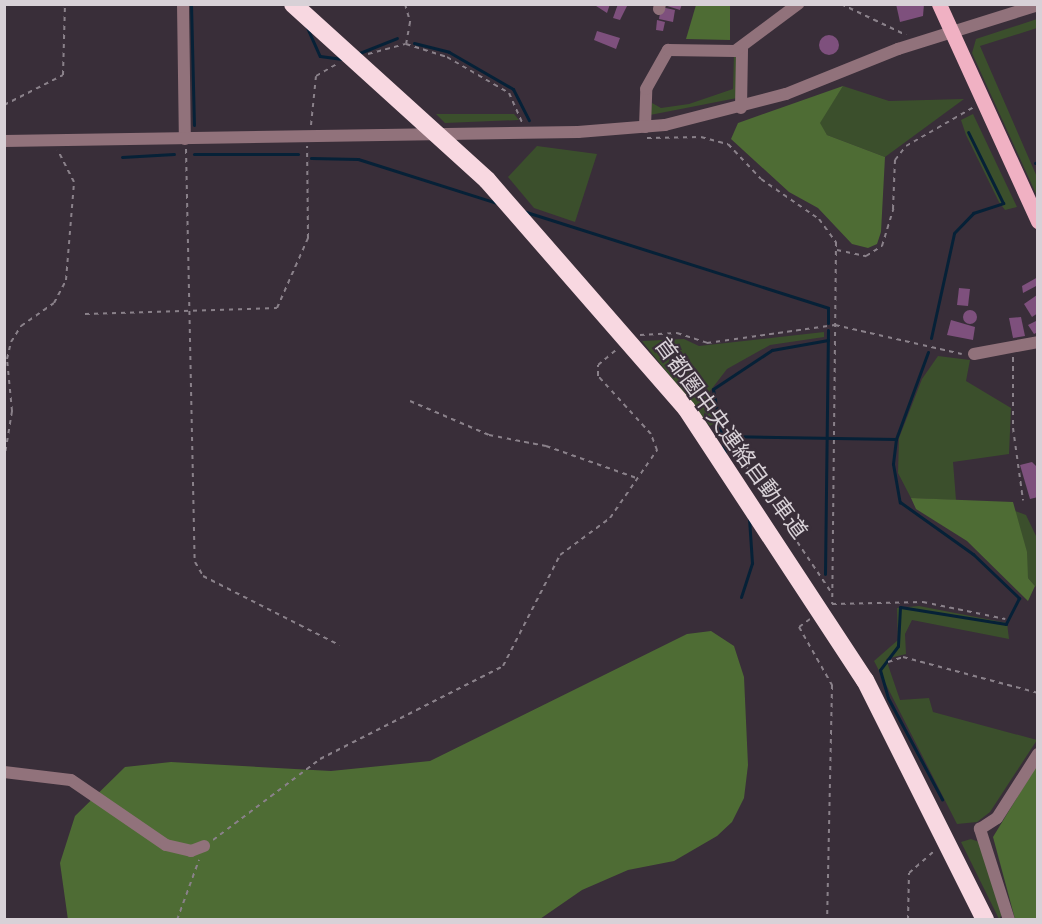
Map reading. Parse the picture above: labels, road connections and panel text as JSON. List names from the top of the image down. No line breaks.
{"streets":{"highway":["首都圏中央連絡自動車道"]}}
